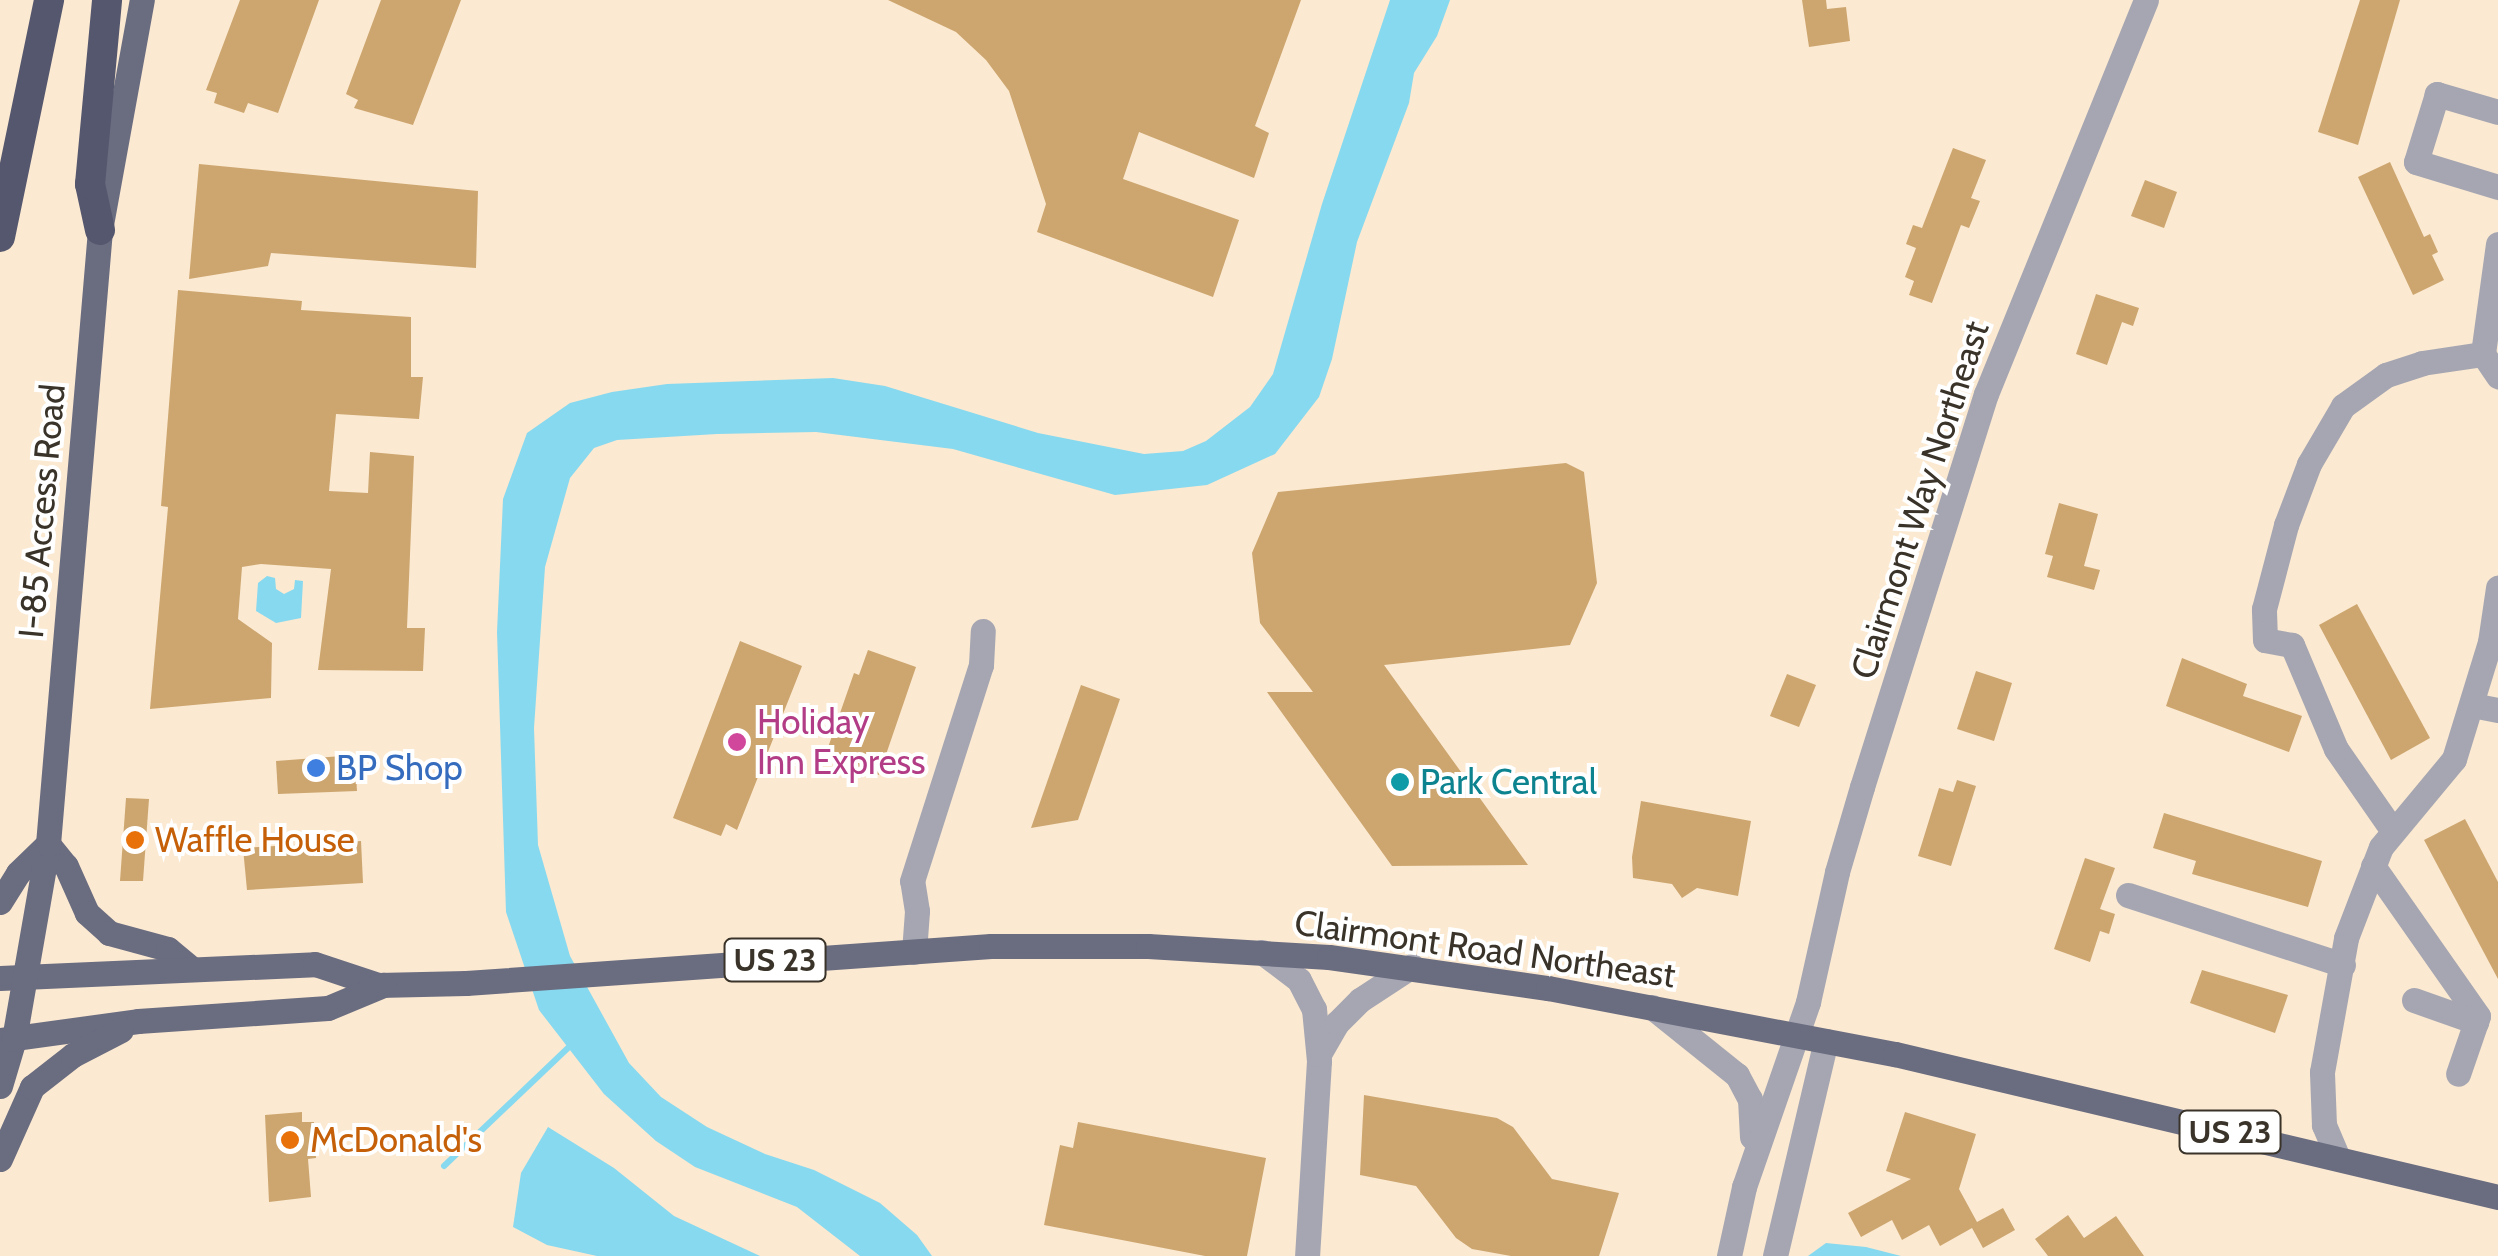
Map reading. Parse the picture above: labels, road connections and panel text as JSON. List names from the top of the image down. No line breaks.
{"streets":{"main road":["I-85 Access Road","Clairmont Road Northeast","US 23"],"street":["Clairmont Way Northeast"]},"crossings":[["Clairmont Way Northeast","Clairmont Road Northeast"],["I-85 Access Road","Clairmont Road Northeast"]],"places":["Holiday Inn Express","BP Shop","Park Central","Waffle House","McDonald's"]}
